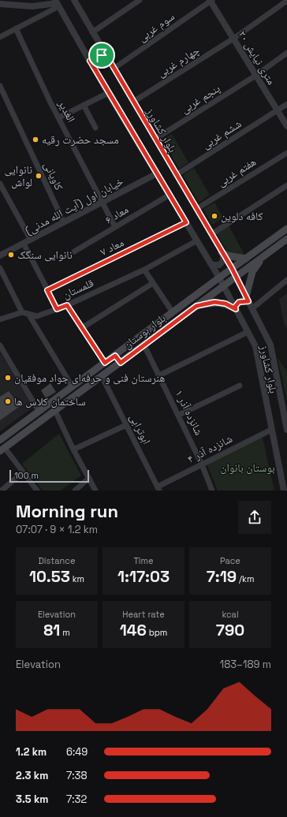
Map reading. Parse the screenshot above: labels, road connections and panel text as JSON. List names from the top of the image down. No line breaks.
{"streets":{"main road":["بلوار بوستان"],"street":["سوم غربی","۲۰ متری نیایش","چهارم غربی","پنجم غربی","الغدیر","بلوار کشاورز","ششم غربی","هفتم غربی","کاویانی","خیابان اول (آیت الله مدنی)","معاد ۶","معاد ۷","قلمستان","شانزده آذر ۱","ابوترابی","شانزده آذر ۴"]},"crossings":[["سوم غربی","۲۰ متری نیایش"],["سوم غربی","بلوار کشاورز"],["۲۰ متری نیایش","چهارم غربی"],["۲۰ متری نیایش","پنجم غربی"],["۲۰ متری نیایش","ششم غربی"],["چهارم غربی","بلوار کشاورز"],["پنجم غربی","بلوار کشاورز"],["الغدیر","خیابان اول (آیت الله مدنی)"],["الغدیر","معاد ۶"],["بلوار کشاورز","ششم غربی"],["بلوار کشاورز","هفتم غربی"],["بلوار کشاورز","خیابان اول (آیت الله مدنی)"],["بلوار کشاورز","معاد ۶"],["بلوار کشاورز","معاد ۷"],["بلوار کشاورز","قلمستان"],["بلوار کشاورز","بلوار بوستان"],["بلوار کشاورز","شانزده آذر ۴"],["کاویانی","خیابان اول (آیت الله مدنی)"],["بلوار بوستان","شانزده آذر ۱"],["بلوار بوستان","ابوترابی"],["شانزده آذر ۱","شانزده آذر ۴"],["ابوترابی","شانزده آذر ۴"]],"parks":["بوستان بانوان"],"places":["مسجد حضرت رقیه","نانوایی لواش","کافه دلوین","نانوایی سنگک","هنرستان فنی و حرفه‌ای جواد موفقیان","ساختمان کلاس ها"],"scale_bar":"100 m","page":{"scale":"100 m","heading":["Morning run","07:07 · 9 × 1.2 km"],"stats":[["Distance","10.53 km"],["Time","1:17:03"],["Pace","7:19 /km"],["Elevation","81 m"],["Heart rate","146 bpm"],["kcal","790"]],"chart":["Elevation","183–189 m"],"list":[{"name":"1.2 km","note":"6:49"},{"name":"2.3 km","note":"7:38"},{"name":"3.5 km","note":"7:32"}]}}
